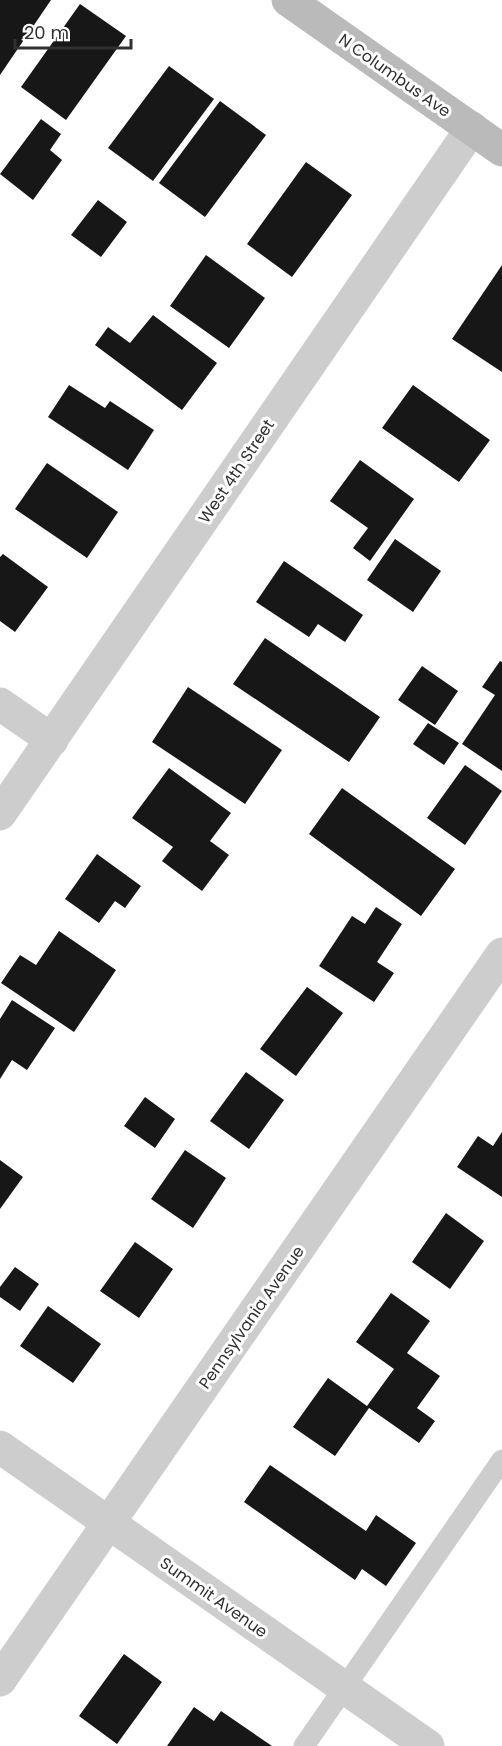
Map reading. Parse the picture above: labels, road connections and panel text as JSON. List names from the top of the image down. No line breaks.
{"streets":{"main road":["N Columbus Ave"],"street":["West 4th Street","Pennsylvania Avenue","Summit Avenue"]},"crossings":[["N Columbus Ave","West 4th Street"],["Pennsylvania Avenue","Summit Avenue"]],"scale_bar":"20 m"}
